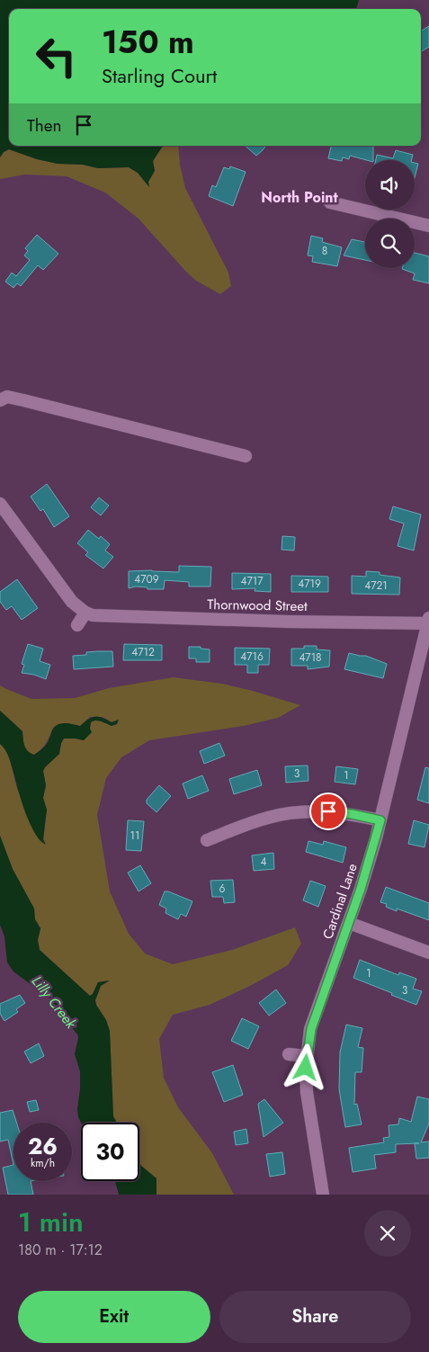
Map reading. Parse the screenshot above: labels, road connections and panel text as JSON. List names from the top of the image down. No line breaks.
{"streets":{"street":["Thornwood Street","Cardinal Lane"]},"crossings":[["Thornwood Street","Cardinal Lane"]],"districts":["North Point"],"water":["Lilly Creek"],"house_numbers":["8","4709","4717","4719","4721","4712","4716","4718","3","1","11","4","6","1","3"],"page":{"turn":["150 m","Starling Court"],"then":"Then","speed":"26 km/h","limit":"30","heading":["1 min","180 m · 17:12"],"buttons":["Exit","Share"]}}
